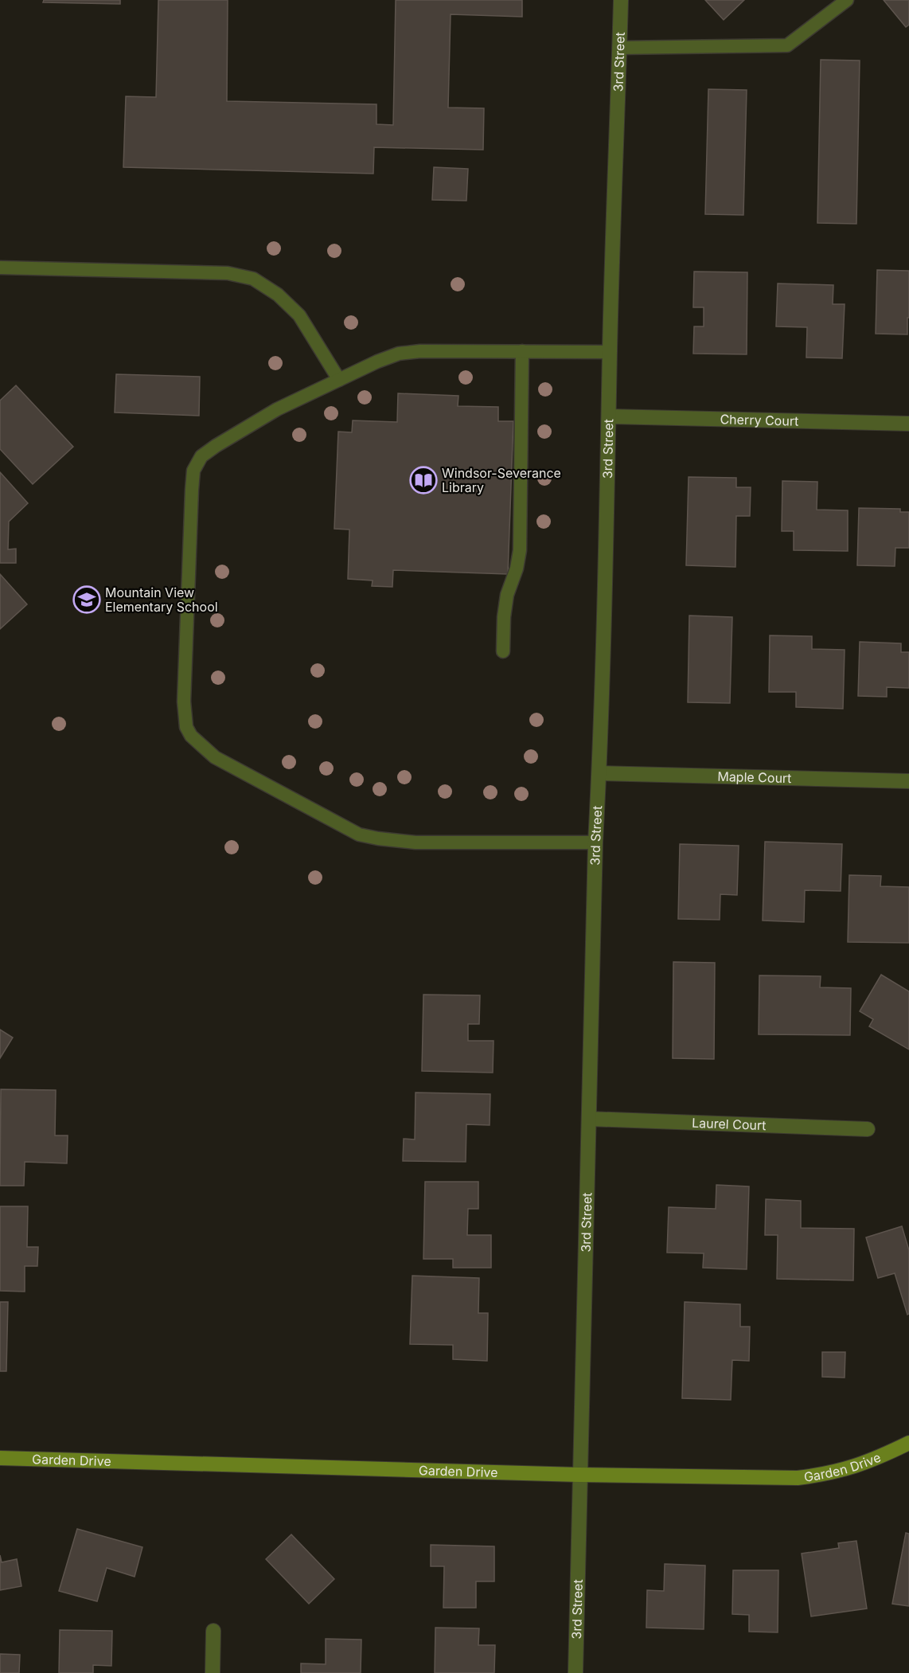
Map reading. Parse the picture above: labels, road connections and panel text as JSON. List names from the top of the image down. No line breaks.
{"streets":{"street":["3rd Street","Cherry Court","Maple Court","Laurel Court","Garden Drive"]},"crossings":[["3rd Street","Cherry Court"],["3rd Street","Maple Court"],["3rd Street","Laurel Court"],["3rd Street","Garden Drive"]],"places":{"library":["Windsor-Severance Library"],"school or university":["Mountain View Elementary School"]}}
